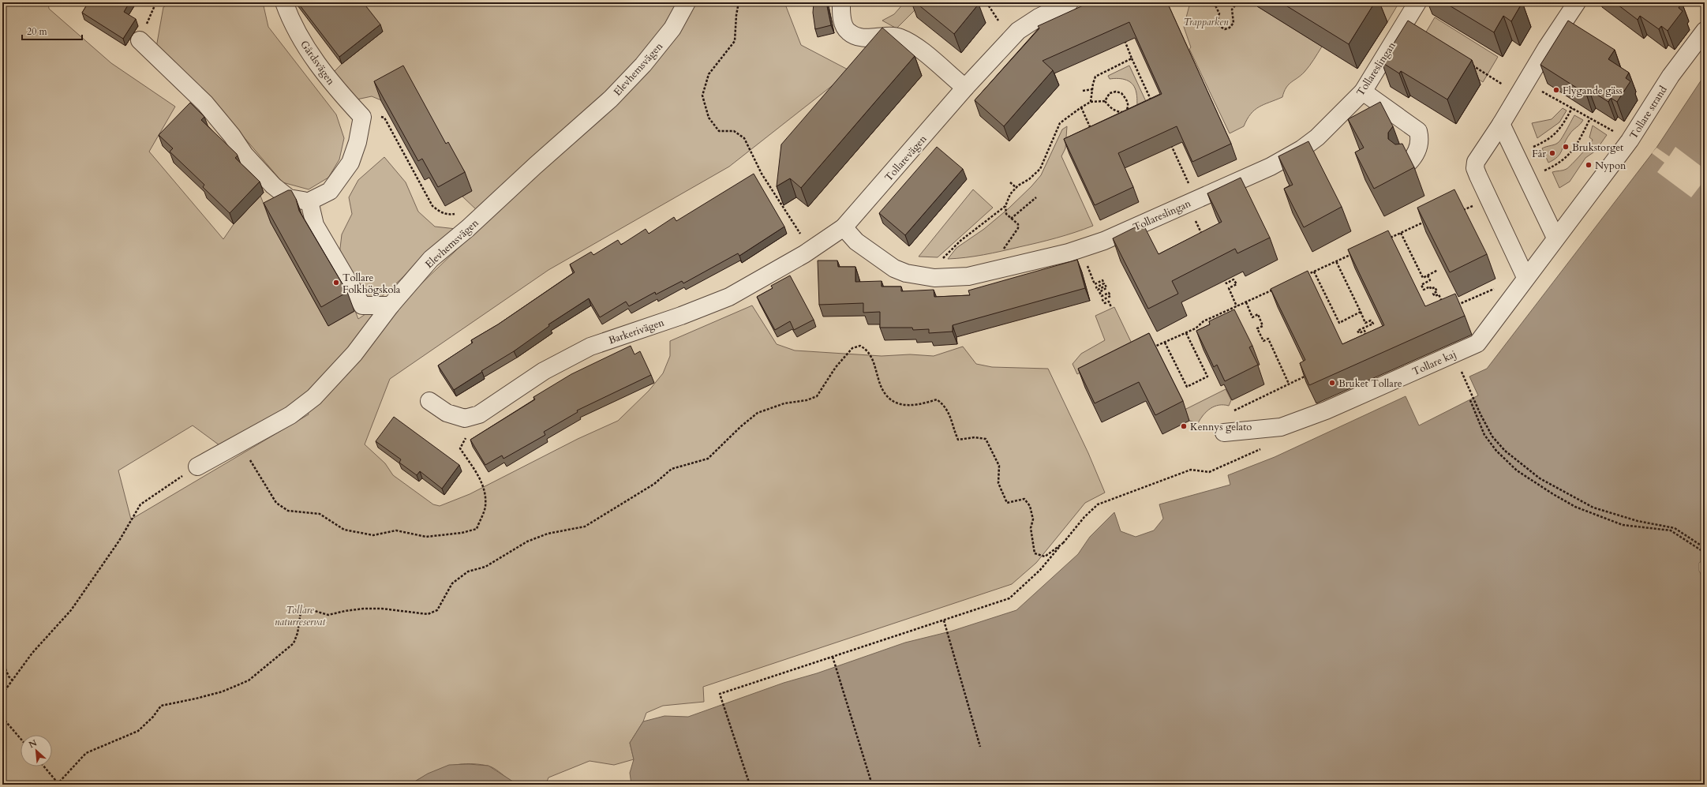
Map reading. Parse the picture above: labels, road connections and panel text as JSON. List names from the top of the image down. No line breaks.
{"streets":{"street":["Gårdsvägen","Elevhemsvägen","Tollareslingan","Tollare strand","Tollarevägen","Barkerivägen","Tollare kaj"]},"crossings":[["Tollareslingan","Tollarevägen"],["Tollareslingan","Barkerivägen"],["Tollarevägen","Barkerivägen"]],"parks":["Trapparken","Tollare naturreservat"],"places":["Flygande gäss","Brukstorget","Får","Nypon","Tollare Folkhögskola","Bruket Tollare","Kennys gelato"],"scale_bar":"20 m","north":"top left"}
